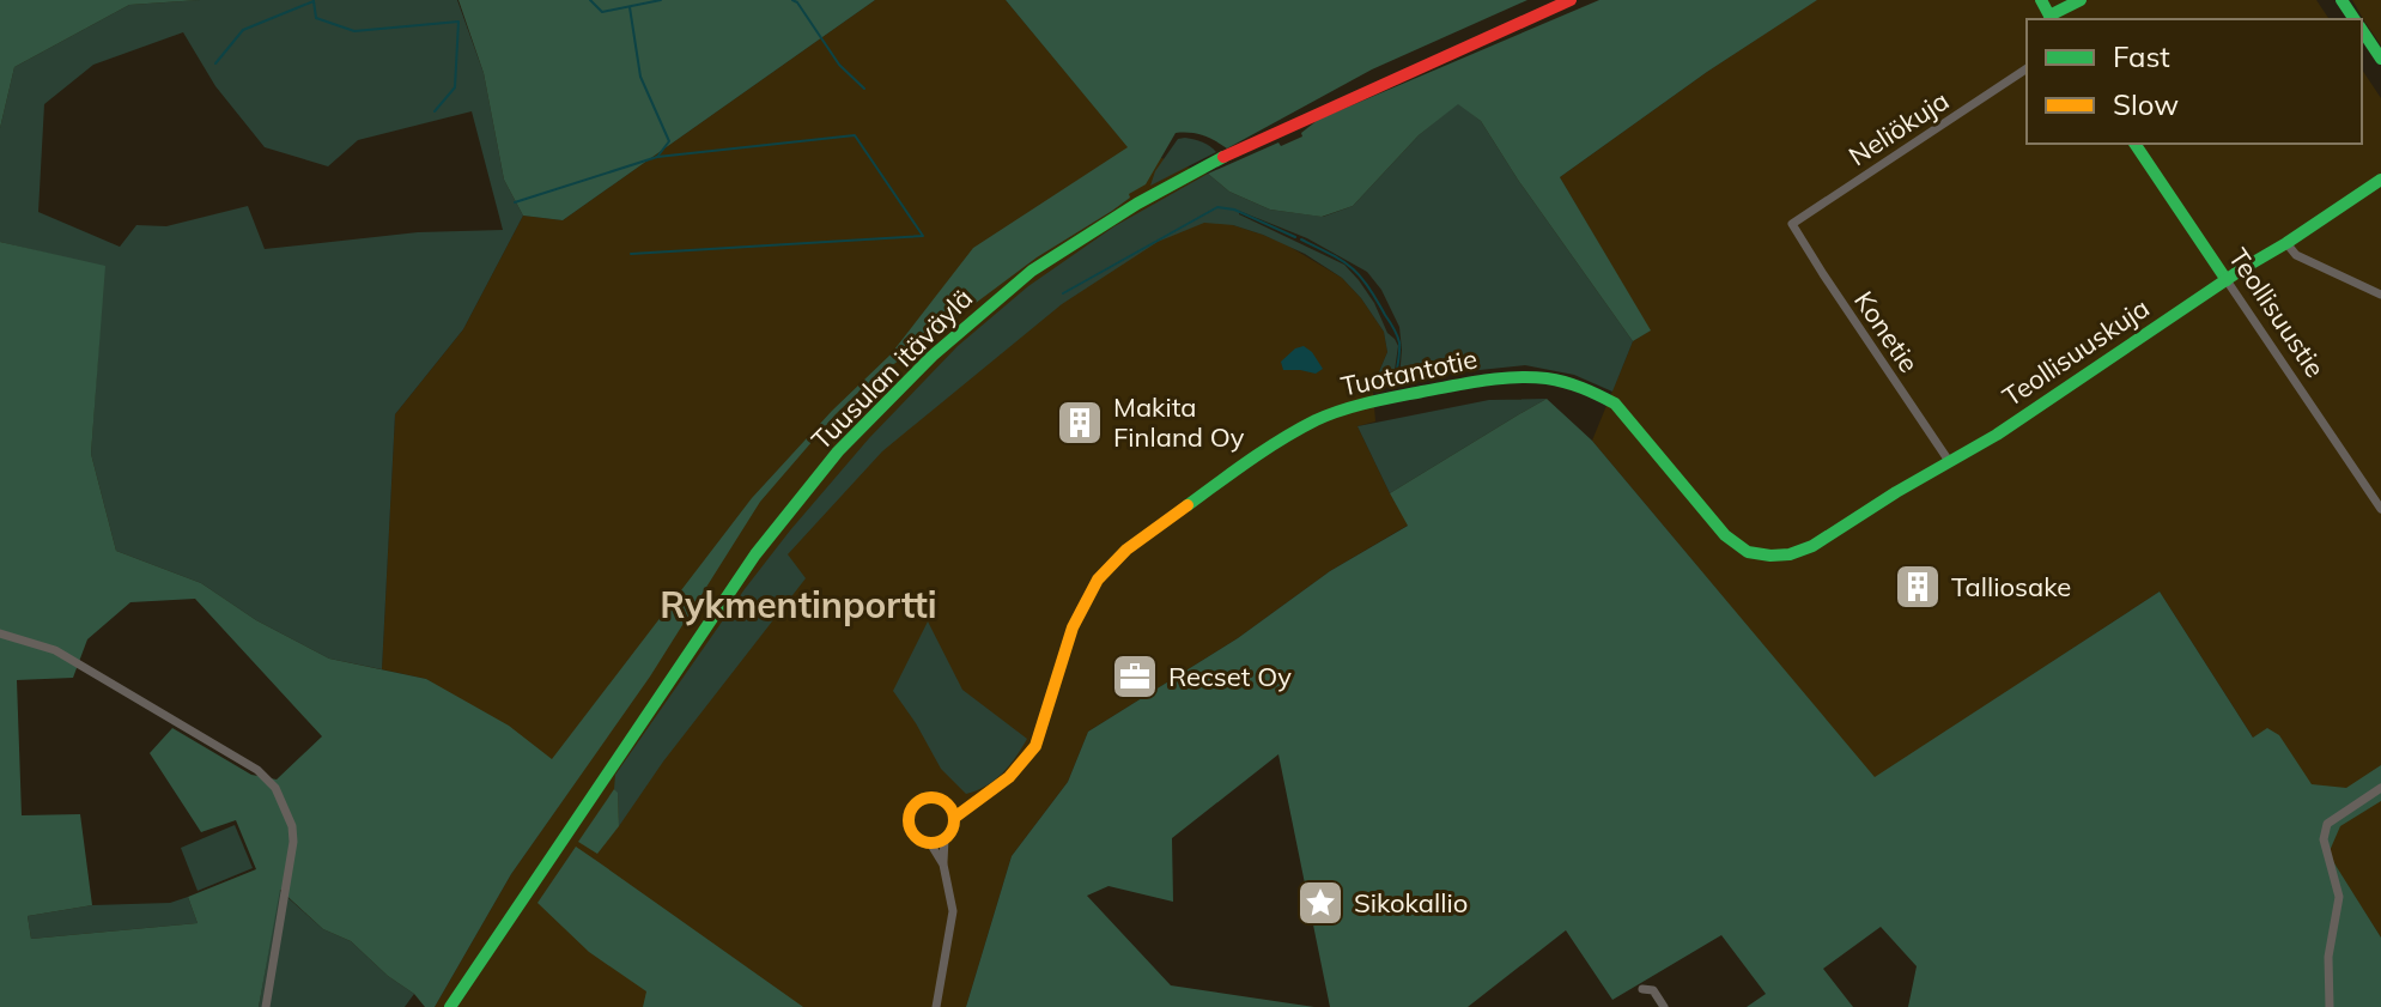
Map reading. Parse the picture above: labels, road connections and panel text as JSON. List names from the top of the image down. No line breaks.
{"streets":{"street":["Neliökuja","Teollisuustie","Konetie","Teollisuuskuja","Tuusulan itäväylä","Tuotantotie"]},"crossings":[["Neliökuja","Konetie"],["Teollisuustie","Teollisuuskuja"],["Konetie","Teollisuuskuja"],["Konetie","Tuotantotie"],["Teollisuuskuja","Tuotantotie"]],"districts":["Rykmentinportti"],"places":{"building":["Makita Finland Oy","Talliosake"],"office":["Recset Oy"],"place":["Sikokallio"]},"legend":["Fast","Slow"]}
